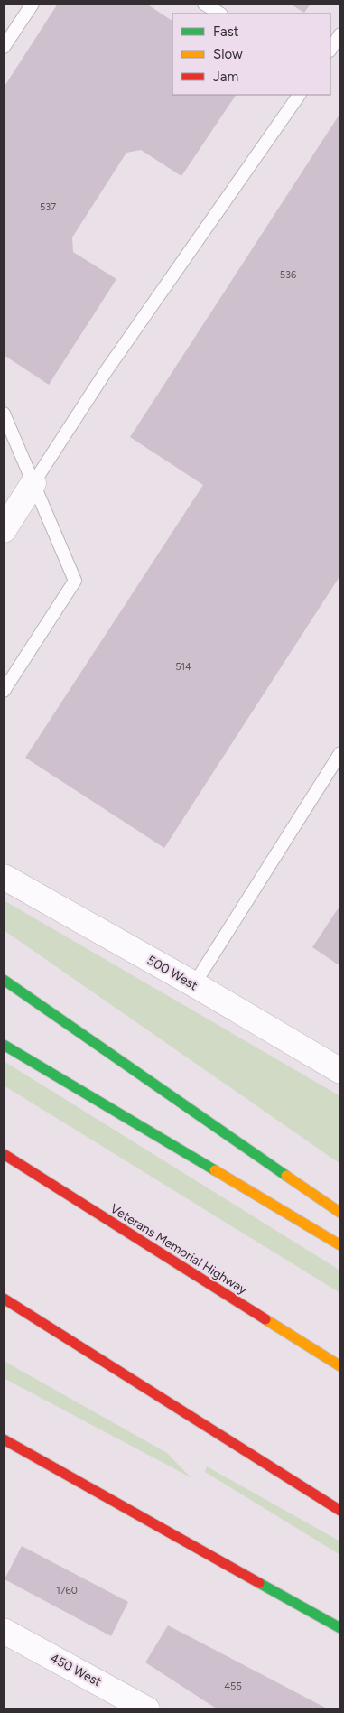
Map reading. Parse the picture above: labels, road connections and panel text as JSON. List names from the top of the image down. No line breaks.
{"streets":{"highway":["Veterans Memorial Highway"],"street":["500 West","450 West"]},"house_numbers":["537","536","514","1760","455"],"legend":["Fast","Slow","Jam"]}
